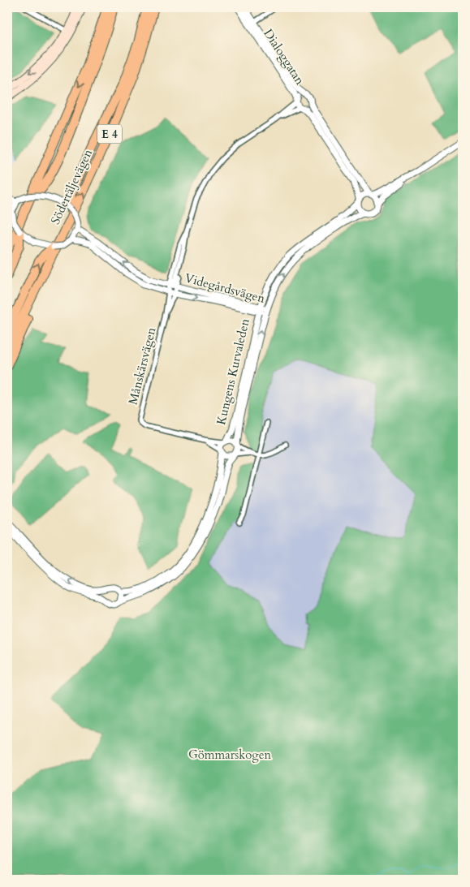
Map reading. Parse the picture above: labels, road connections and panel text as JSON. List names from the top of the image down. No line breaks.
{"streets":{"highway":["E 4","Södertäljevägen"],"street":["Dialoggatan","Videgårdsvägen","Månskärsvägen","Kungens Kurvaleden"]},"crossings":[["Dialoggatan","Månskärsvägen"],["Dialoggatan","Kungens Kurvaleden"],["Videgårdsvägen","Månskärsvägen"],["Videgårdsvägen","Kungens Kurvaleden"]],"parks":["Gömmarskogen"]}
